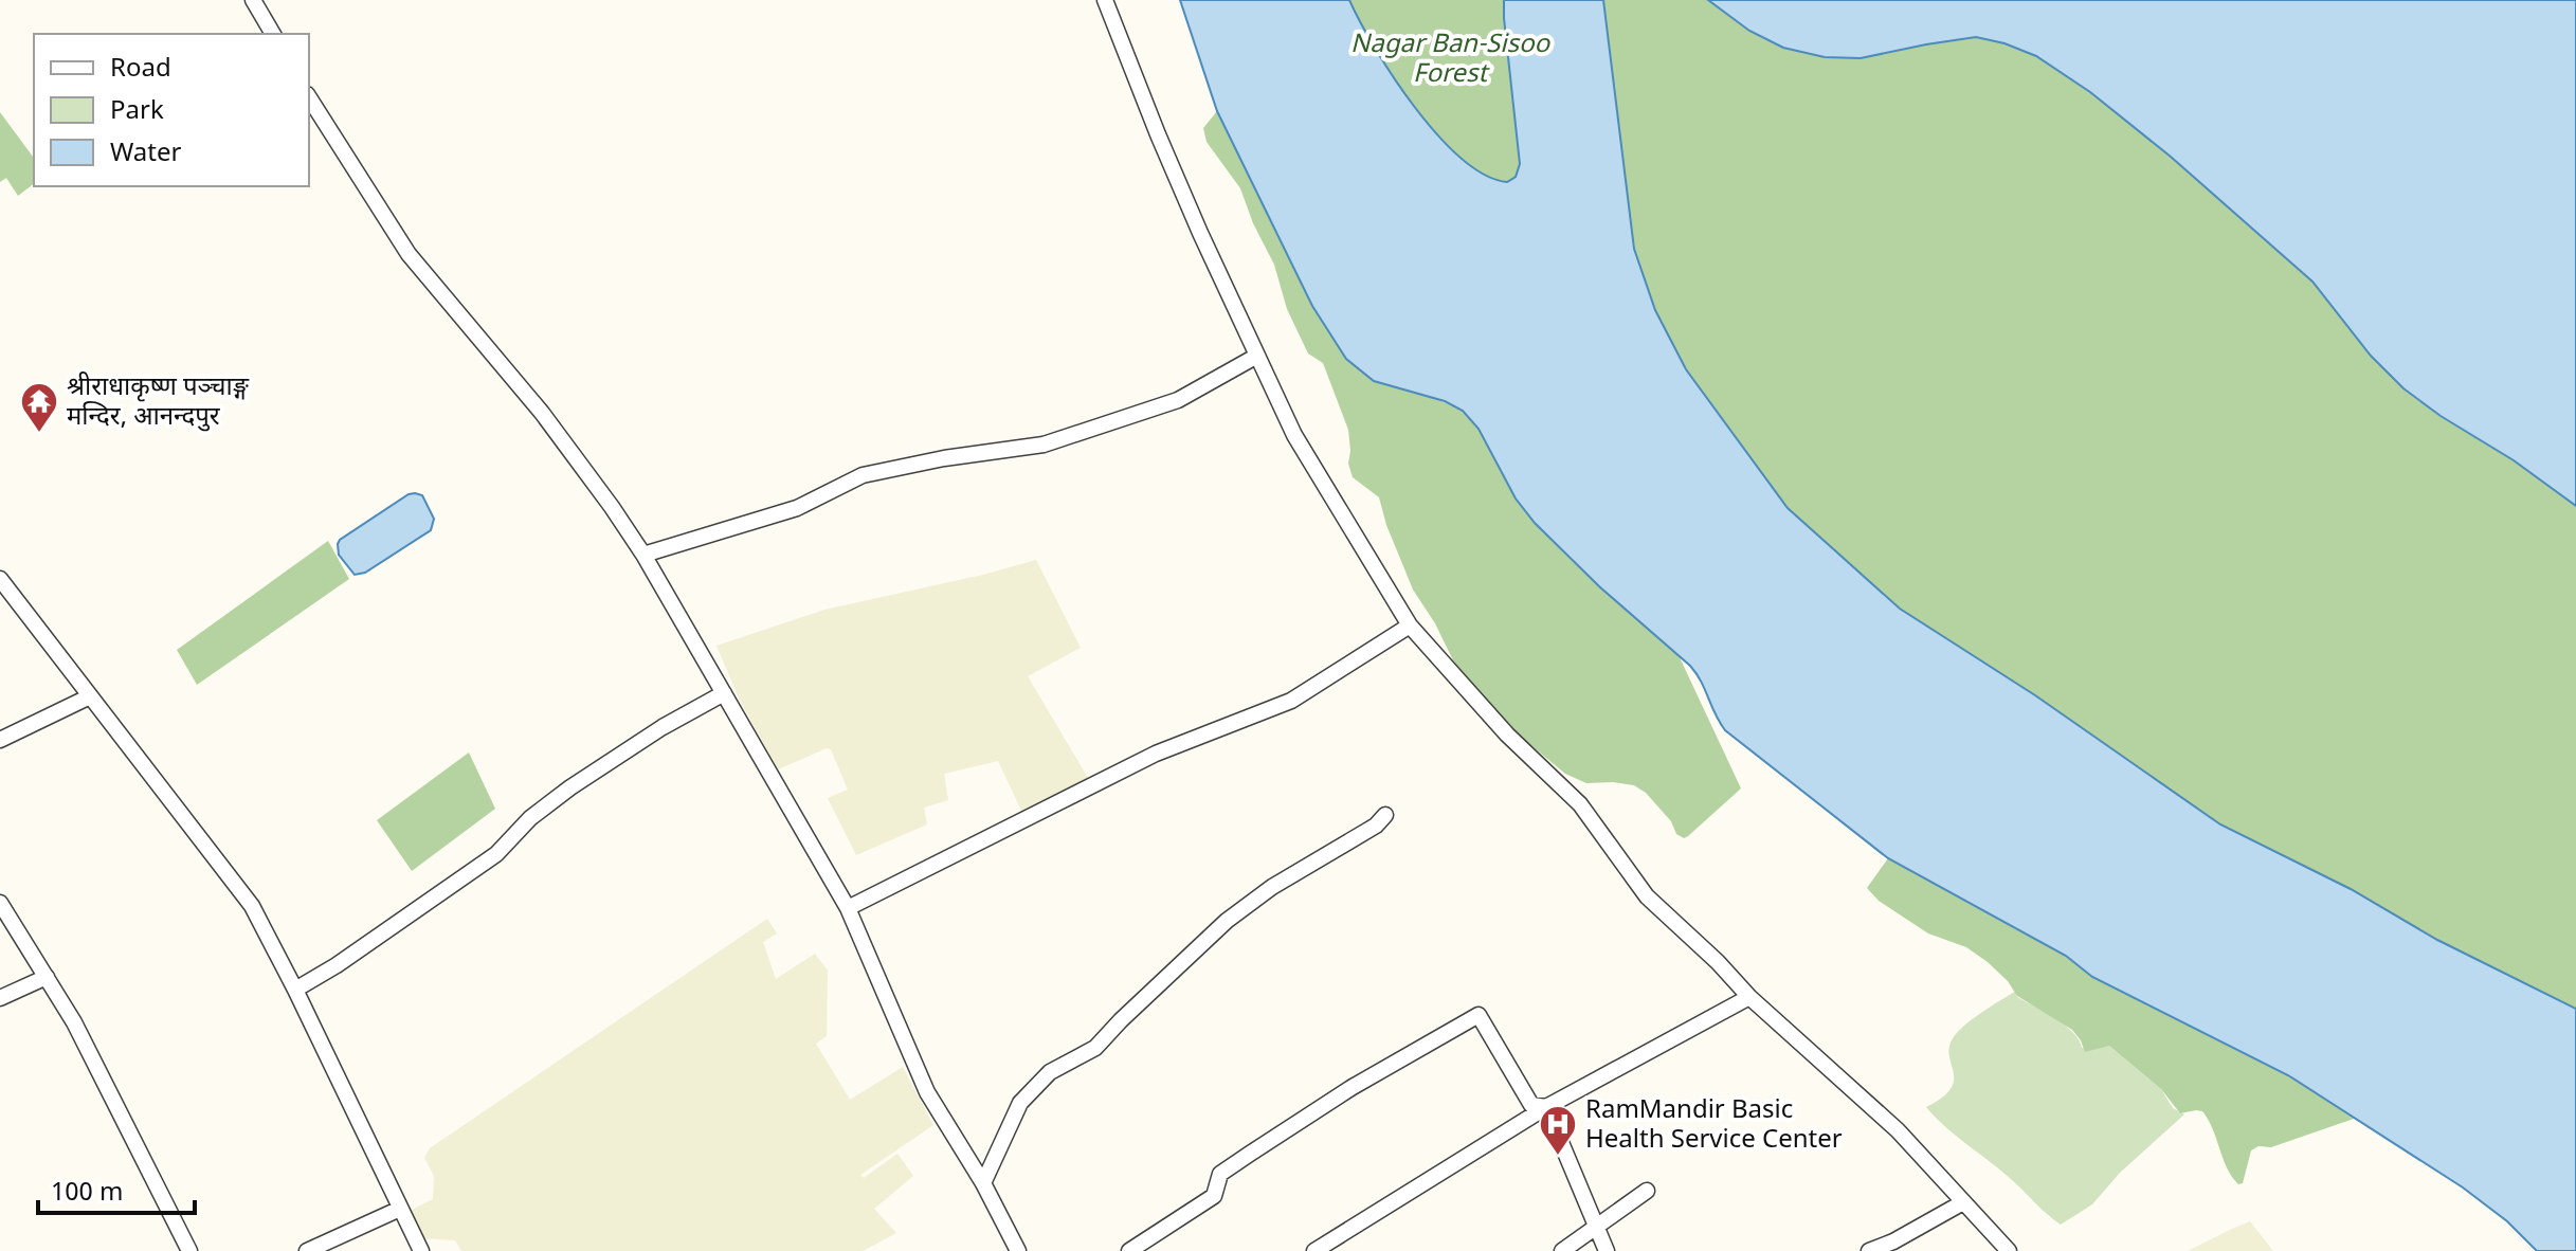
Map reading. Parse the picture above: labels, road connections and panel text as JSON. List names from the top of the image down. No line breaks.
{"parks":["Nagar Ban-Sisoo Forest"],"places":{"temple":["श्रीराधाकृष्ण पञ्चाङ्ग मन्दिर, आनन्दपुर"],"hospital":["RamMandir Basic Health Service Center"]},"legend":["Road","Park","Water"],"scale_bar":"100 m"}
